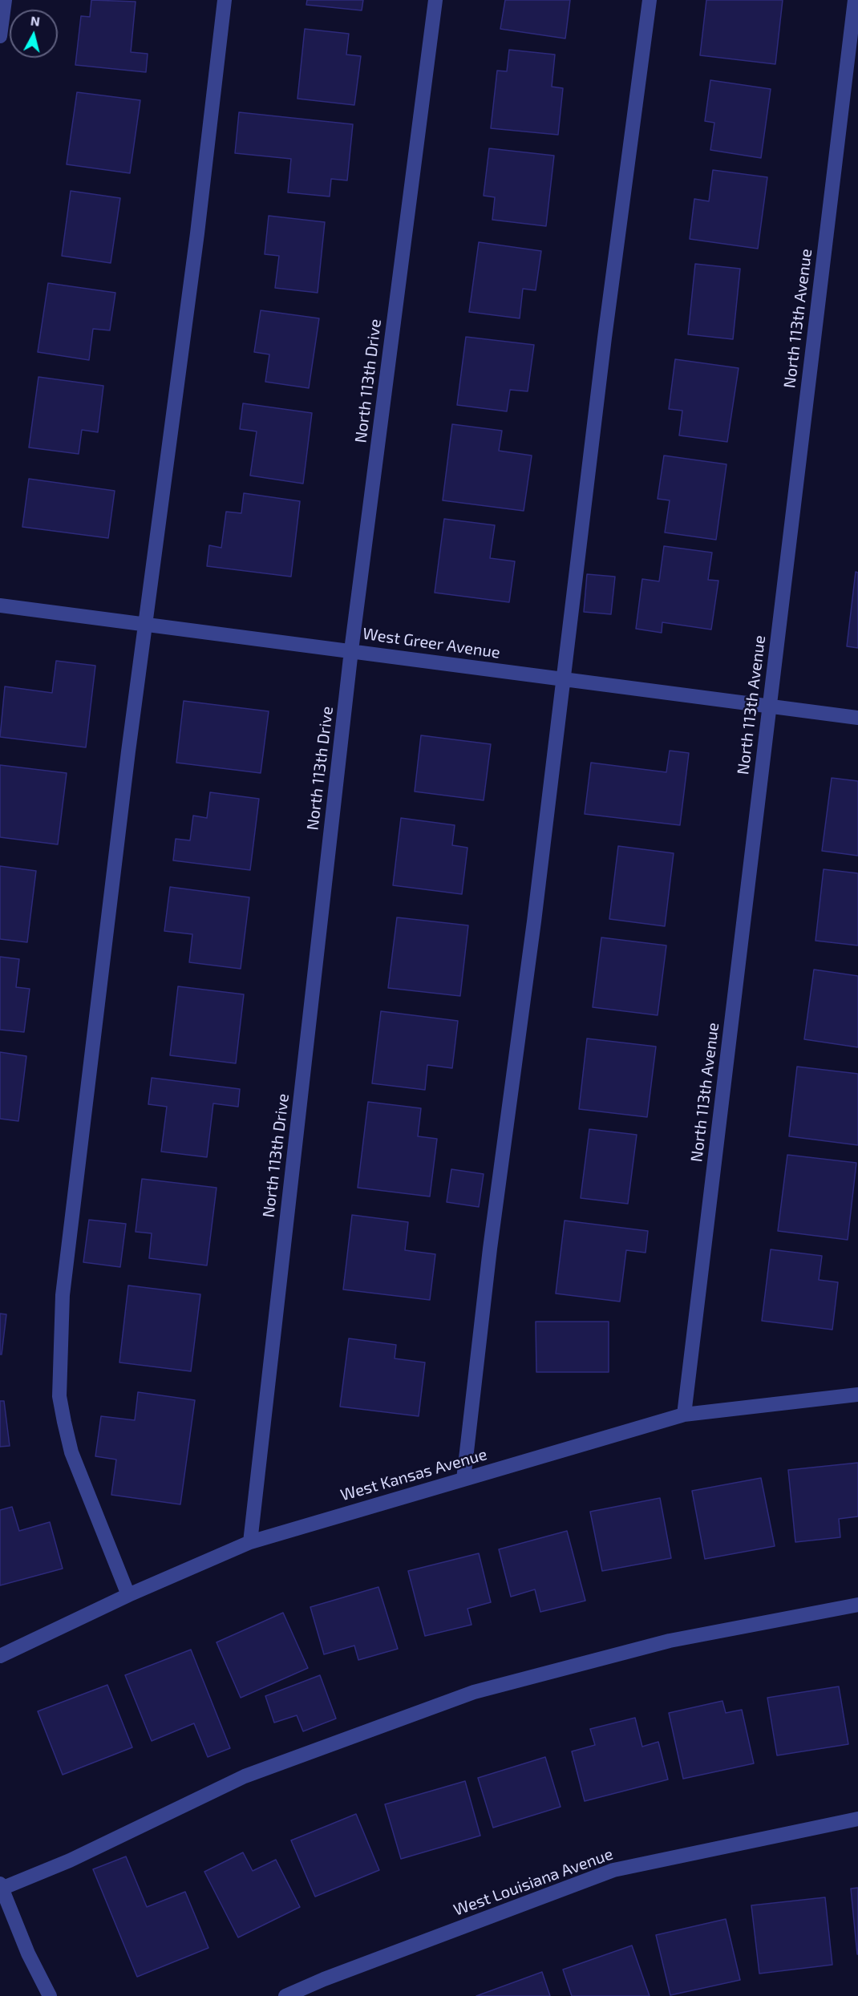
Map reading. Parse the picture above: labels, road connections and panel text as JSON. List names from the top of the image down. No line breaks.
{"streets":{"street":["North 113th Avenue","North 113th Drive","West Greer Avenue","West Kansas Avenue","West Louisiana Avenue"]},"crossings":[["North 113th Avenue","West Greer Avenue"],["North 113th Avenue","West Kansas Avenue"],["North 113th Drive","West Greer Avenue"],["North 113th Drive","West Kansas Avenue"]],"north":"top"}
